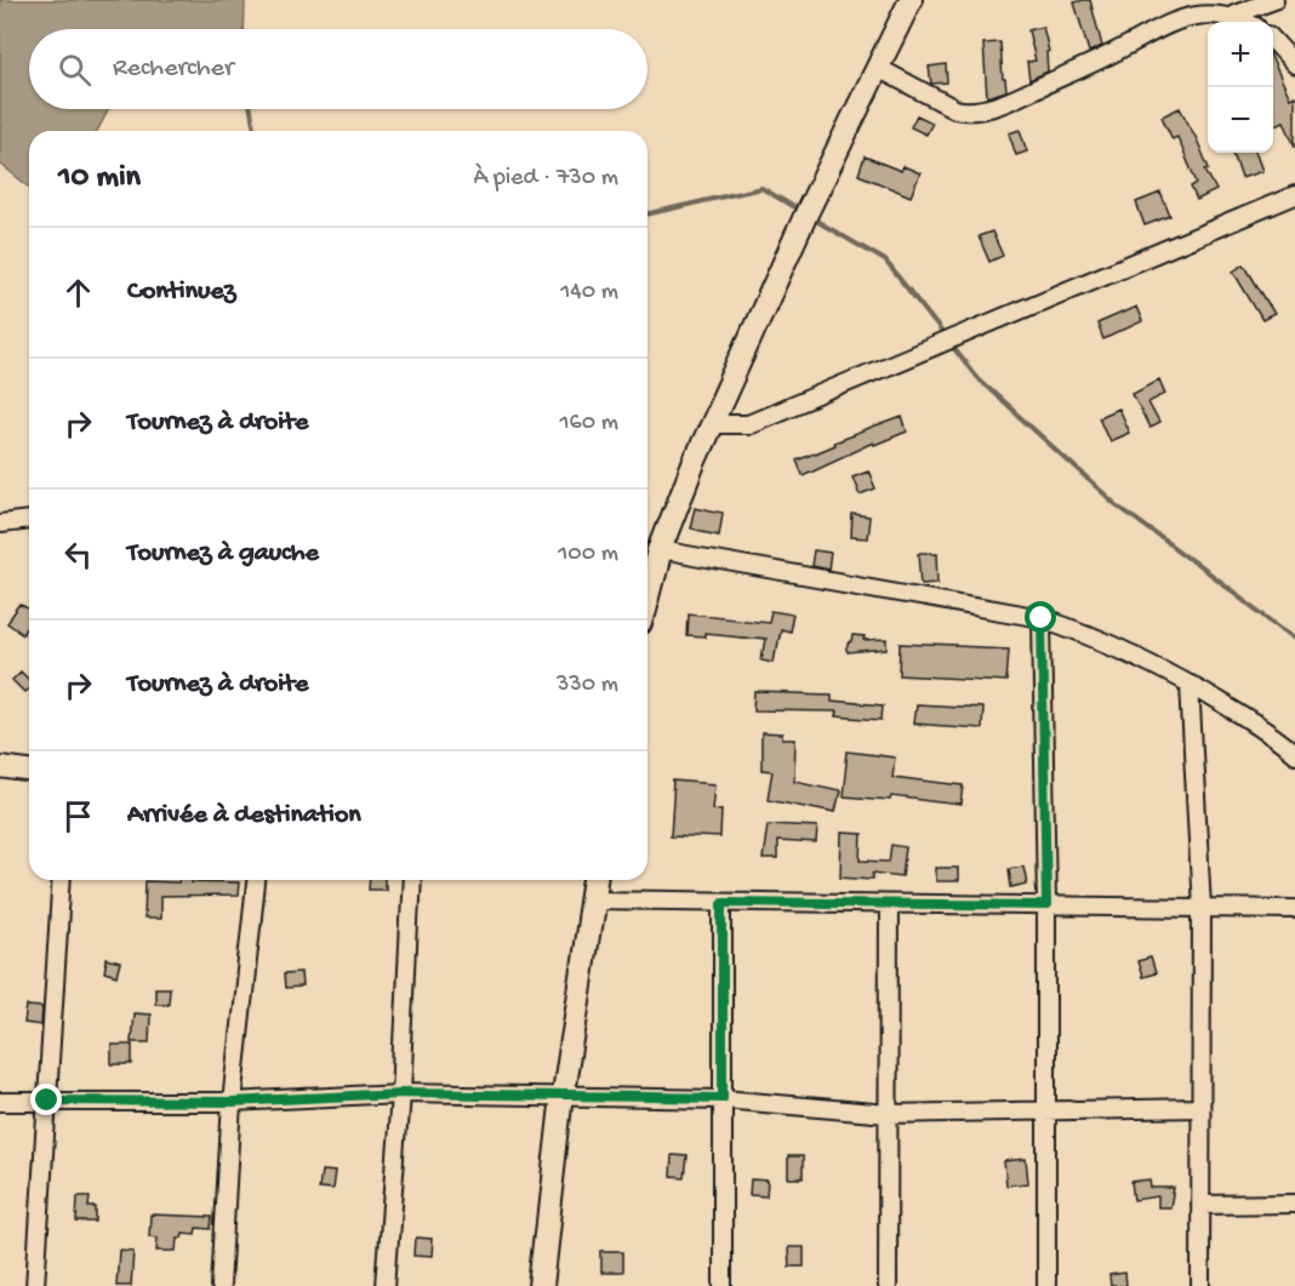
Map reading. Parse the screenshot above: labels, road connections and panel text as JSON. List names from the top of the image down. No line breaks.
{"page":{"map_buttons":["+","−"],"search":"Rechercher","heading":["10 min","À pied · 730 m"],"list":[["Continuez","140 m"],["Tournez à droite","160 m"],["Tournez à gauche","100 m"],["Tournez à droite","330 m"],"Arrivée à destination"]}}
